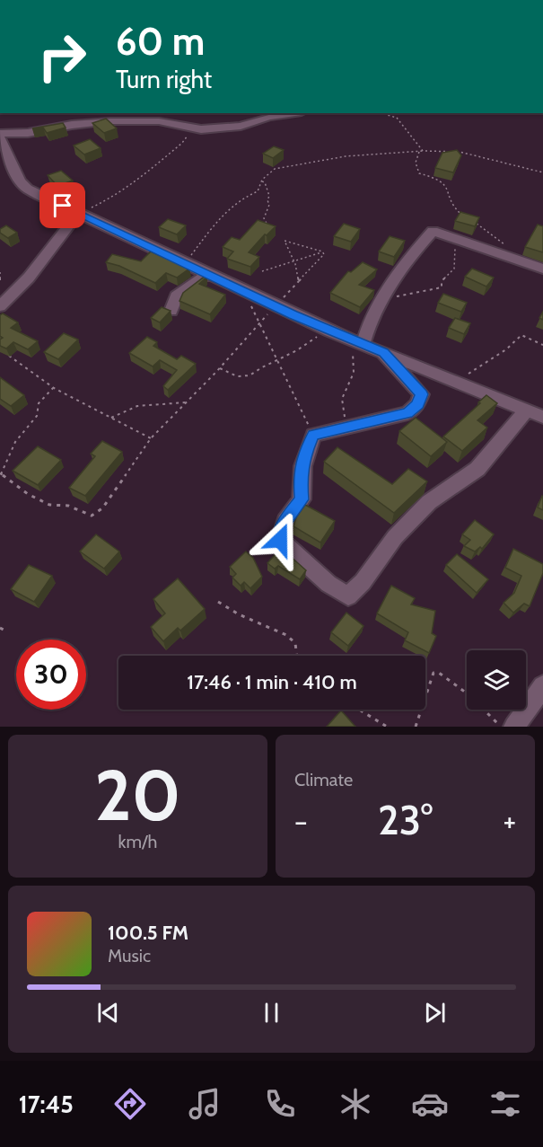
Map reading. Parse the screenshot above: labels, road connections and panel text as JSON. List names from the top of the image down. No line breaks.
{"page":{"turn":["60 m","Turn right"],"limit":"30","trip":"17:46 · 1 min · 410 m","tile":[["20","km/h"],"Climate"],"heat":["−","23°","+"],"song":["100.5 FM","Music"],"tabs":"17:45"}}
